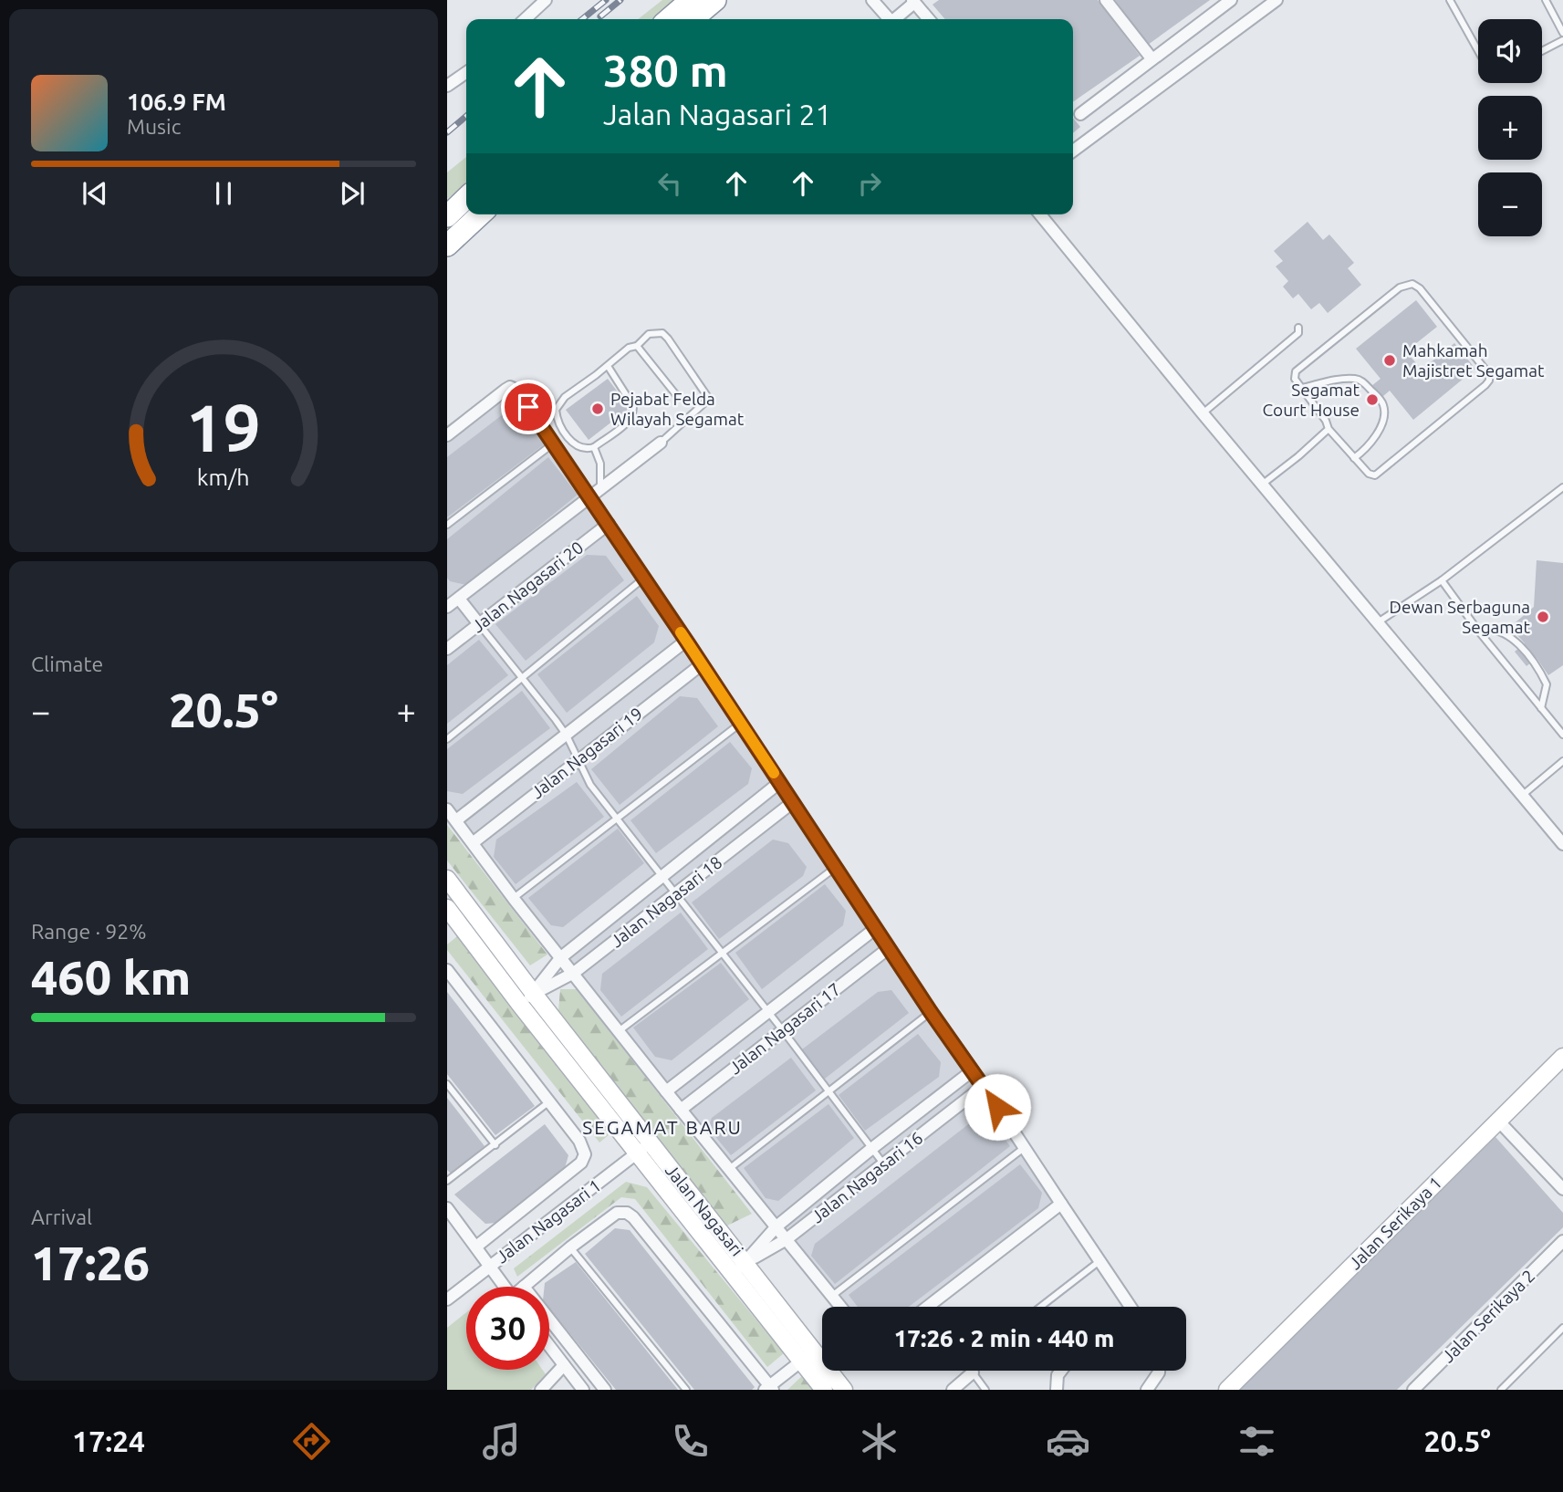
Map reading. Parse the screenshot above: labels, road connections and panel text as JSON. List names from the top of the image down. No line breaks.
{"streets":{"street":["Jalan Nagasari 20","Jalan Nagasari 19","Jalan Nagasari 18","Jalan Nagasari 17","Jalan Nagasari 16","Jalan Nagasari","Jalan Nagasari 1","Jalan Serikaya 1","Jalan Serikaya 2"]},"crossings":[["Jalan Nagasari 18","Jalan Nagasari"],["Jalan Nagasari 16","Jalan Nagasari"],["Jalan Nagasari","Jalan Nagasari 1"]],"districts":["SEGAMAT BARU"],"places":["Mahkamah Majistret Segamat","Segamat Court House","Pejabat Felda Wilayah Segamat","Dewan Serbaguna Segamat"],"page":{"map_buttons":["+","−"],"turn":["380 m","Jalan Nagasari 21"],"song":["106.9 FM","Music"],"tile":["Climate",["Range · 92%","460 km"],["Arrival","17:26"]],"heat":["−","20.5°","+"],"limit":"30","trip":"17:26 · 2 min · 440 m","tabs":["17:24","20.5°"],"gauge":["19","km/h"]}}
